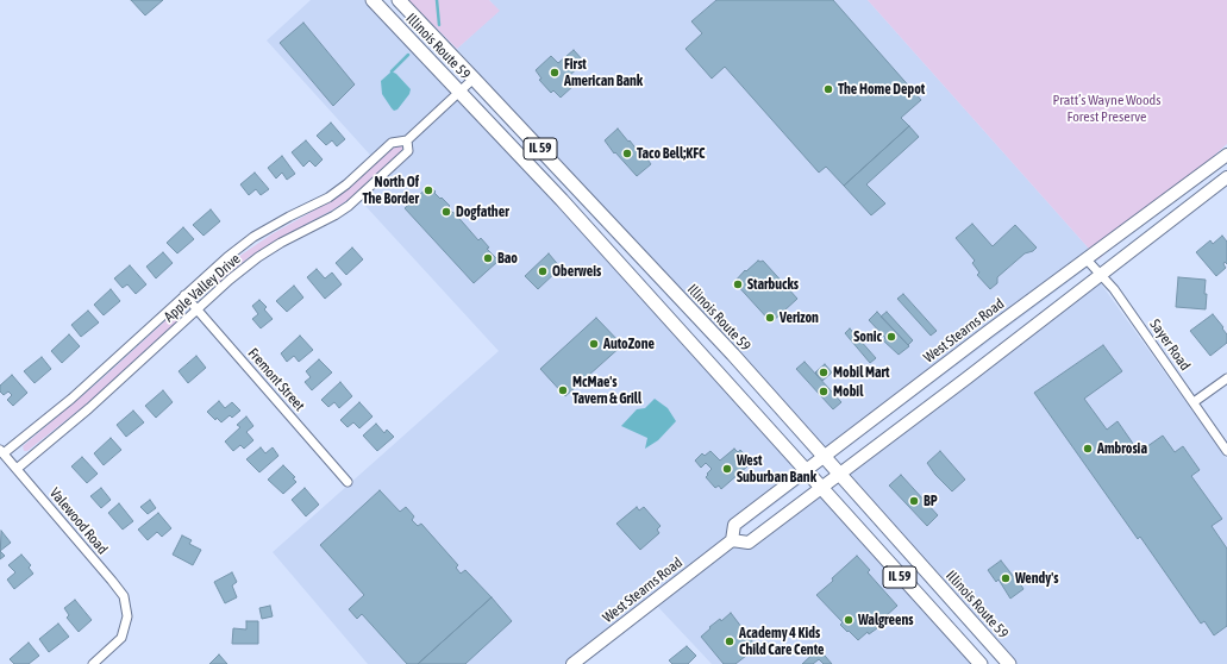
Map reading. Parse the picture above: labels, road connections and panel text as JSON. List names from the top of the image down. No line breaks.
{"streets":{"main road":["Illinois Route 59","IL 59","West Stearns Road"],"street":["Apple Valley Drive","Sayer Road","Fremont Street","Valewood Road"]},"crossings":[["Illinois Route 59","Apple Valley Drive"],["Illinois Route 59","West Stearns Road"],["Apple Valley Drive","Fremont Street"],["Apple Valley Drive","Valewood Road"],["West Stearns Road","Sayer Road"]],"parks":["Pratt’s Wayne Woods Forest Preserve"],"places":["First American Bank","The Home Depot","Taco Bell;KFC","North Of The Border","Dogfather","Bao","Oberweis","Starbucks","Verizon","Sonic","AutoZone","Mobil Mart","McMae's Tavern & Grill","Mobil","Ambrosia","West Suburban Bank","BP","Wendy's","Walgreens","Academy 4 Kids Child Care Cente"]}
